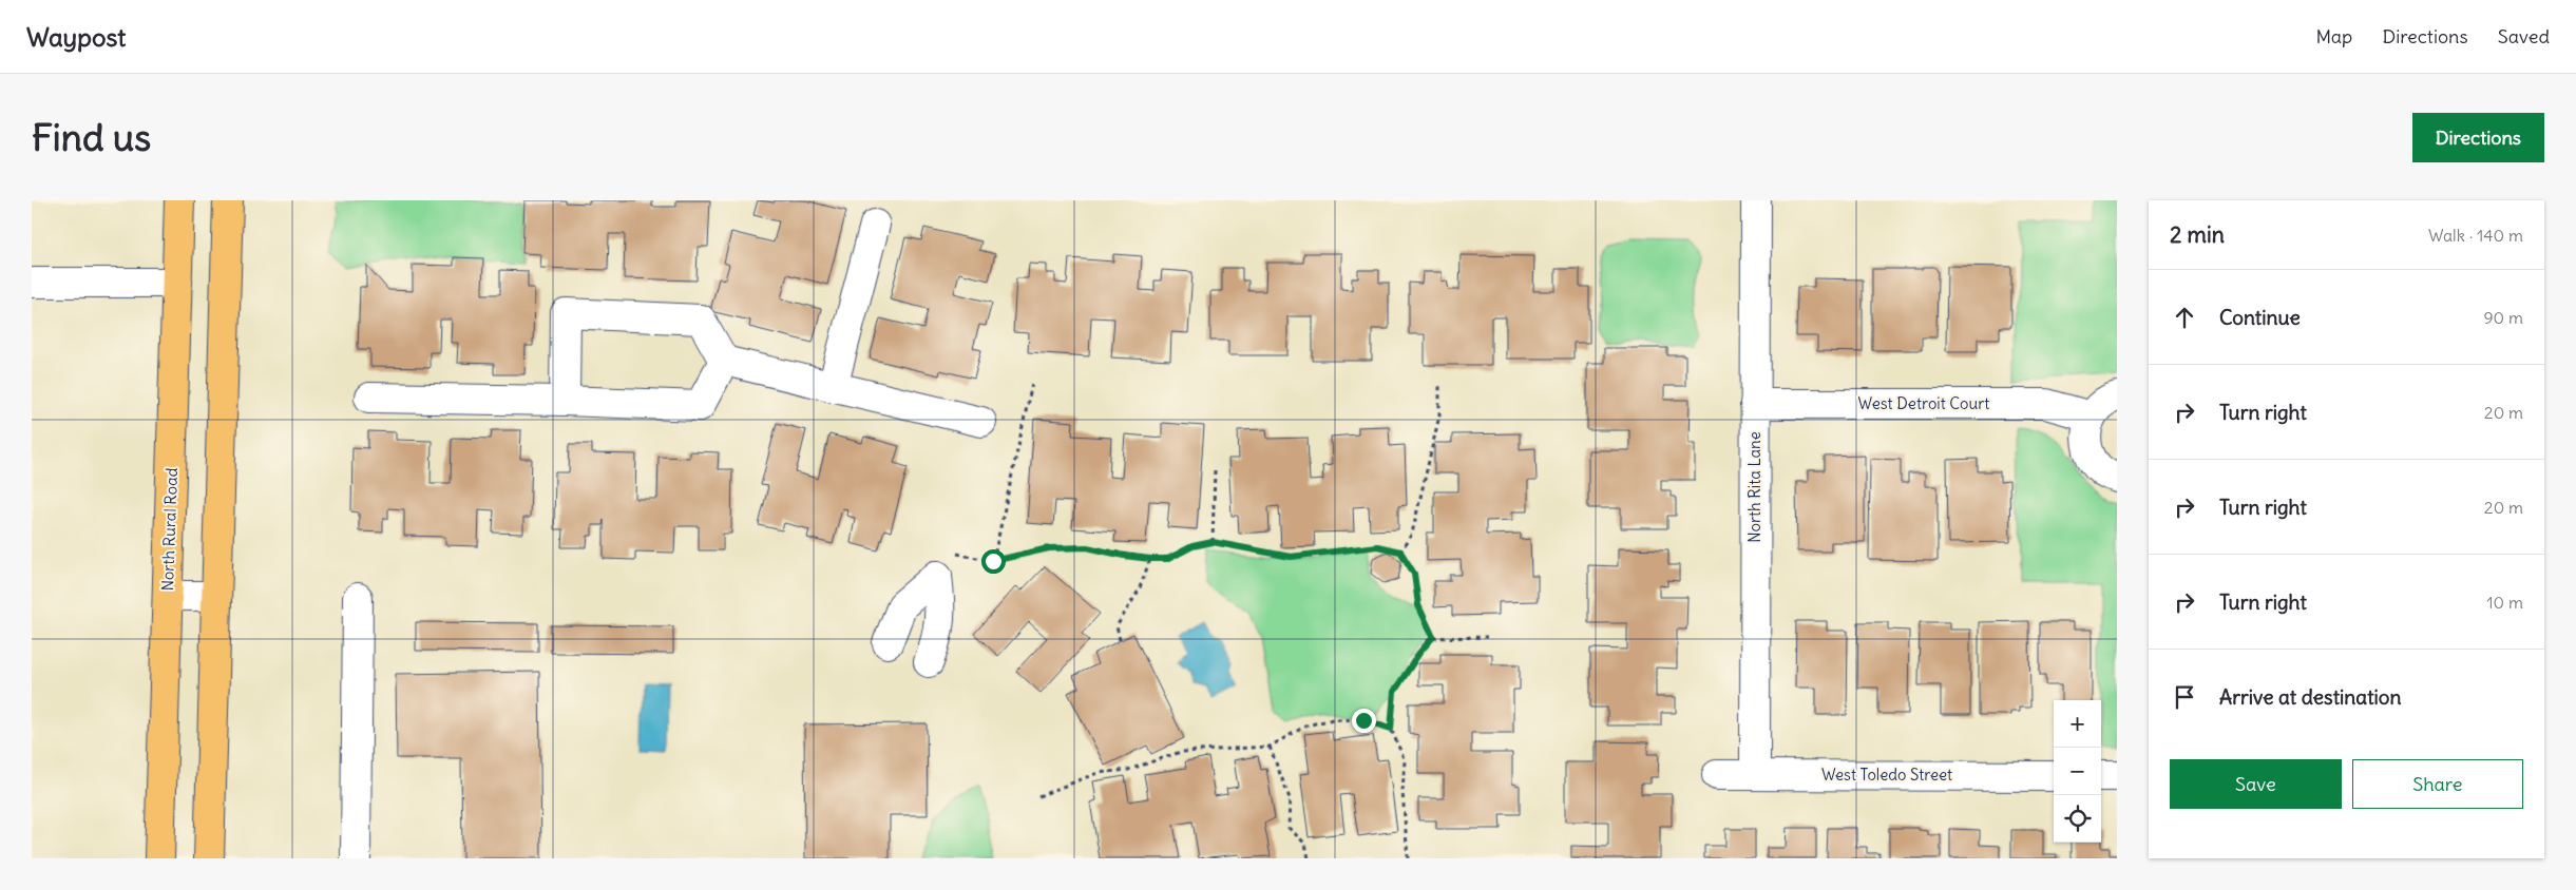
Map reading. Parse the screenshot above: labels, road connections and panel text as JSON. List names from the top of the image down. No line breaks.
{"streets":{"main road":["North Rural Road"],"street":["West Detroit Court","North Rita Lane","West Toledo Street"]},"crossings":[["West Detroit Court","North Rita Lane"],["North Rita Lane","West Toledo Street"]],"page":{"header":"Waypost","nav":["Map","Directions","Saved"],"buttons":["Directions",["Save","Share"]],"title":"Find us","heading":["2 min","Walk · 140 m"],"list":[["Continue","90 m"],["Turn right","20 m"],["Turn right","20 m"],["Turn right","10 m"],"Arrive at destination"],"map_buttons":["+","−"]}}
